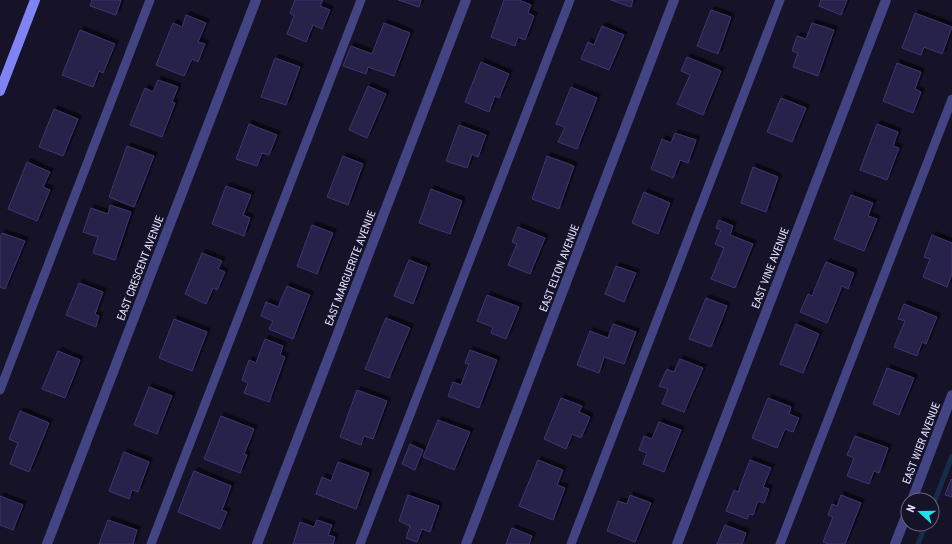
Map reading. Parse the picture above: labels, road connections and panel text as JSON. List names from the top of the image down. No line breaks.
{"streets":{"street":["EAST CRESCENT AVENUE","EAST MARGUERITE AVENUE","EAST ELTON AVENUE","EAST VINE AVENUE","EAST WIER AVENUE"]},"north":"left"}
